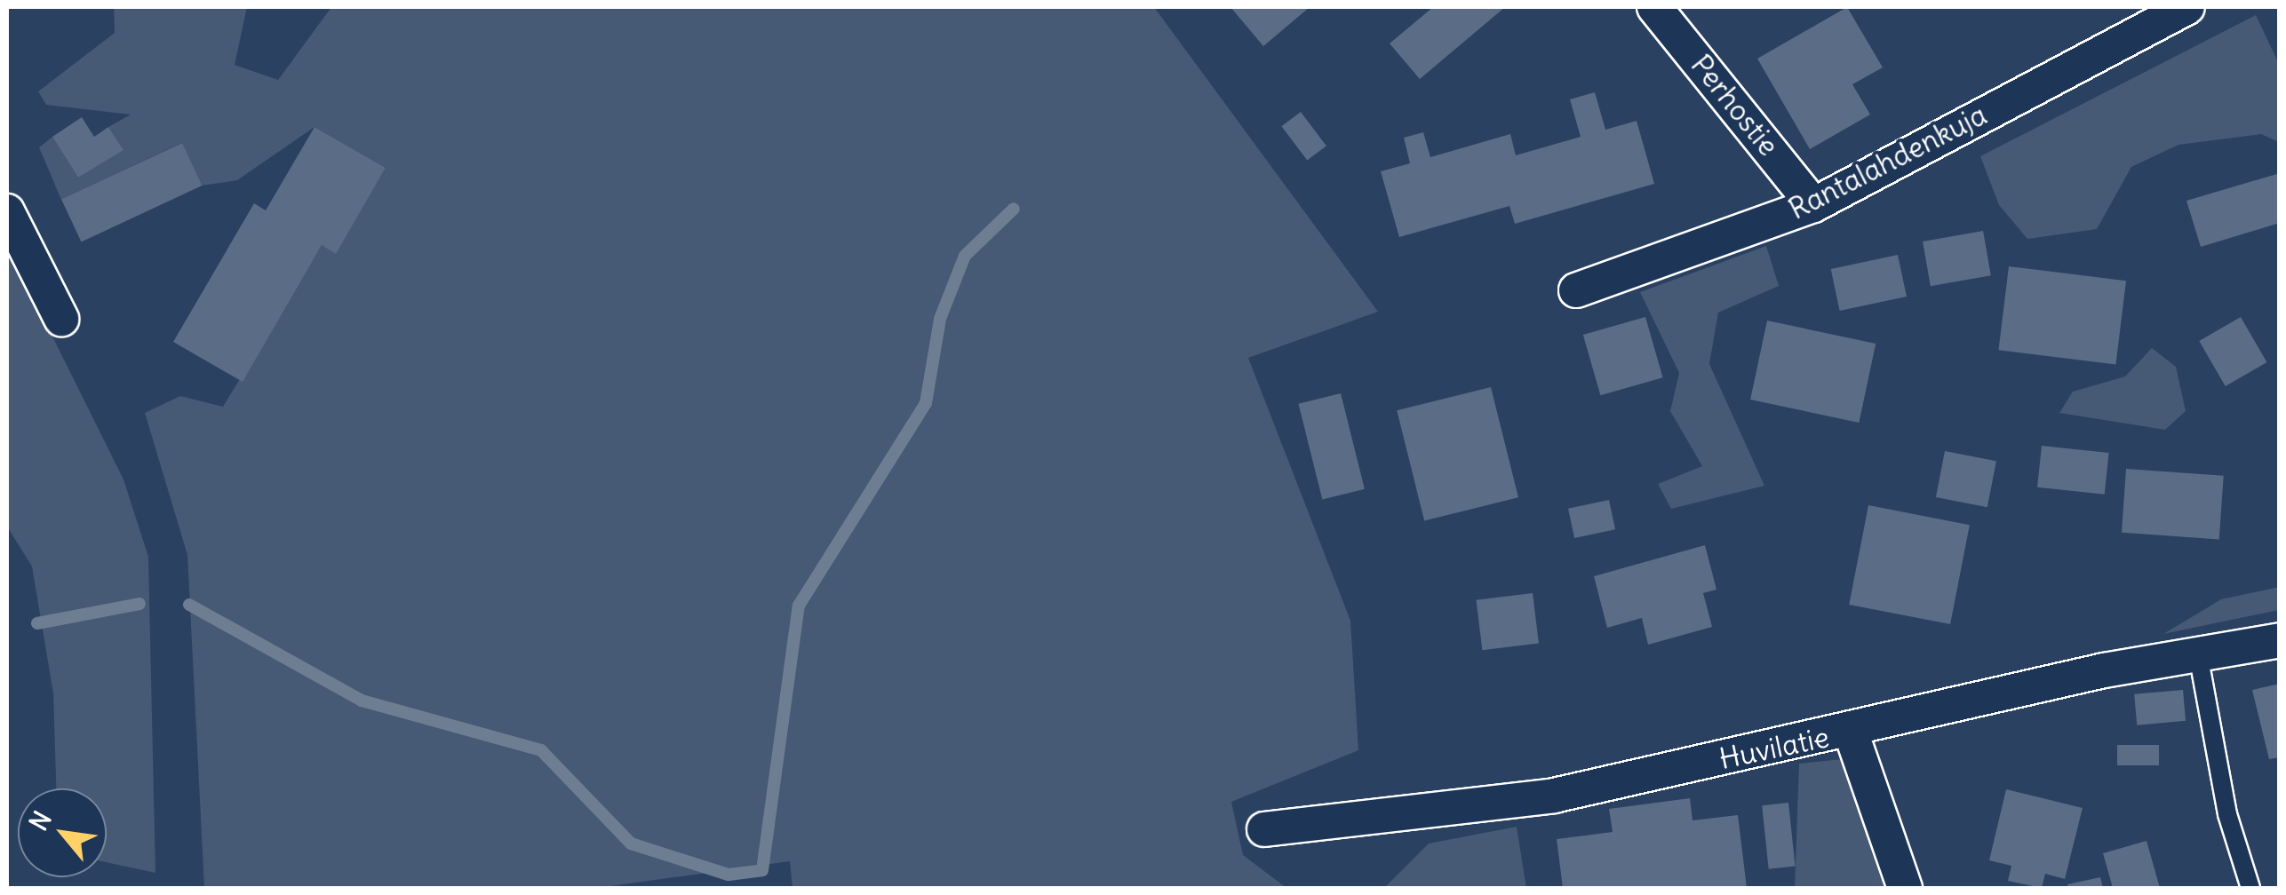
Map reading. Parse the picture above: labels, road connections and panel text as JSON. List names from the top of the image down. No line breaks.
{"streets":{"street":["Perhostie","Rantalahdenkuja","Huvilatie"]},"crossings":[["Perhostie","Rantalahdenkuja"]],"north":"top left"}
